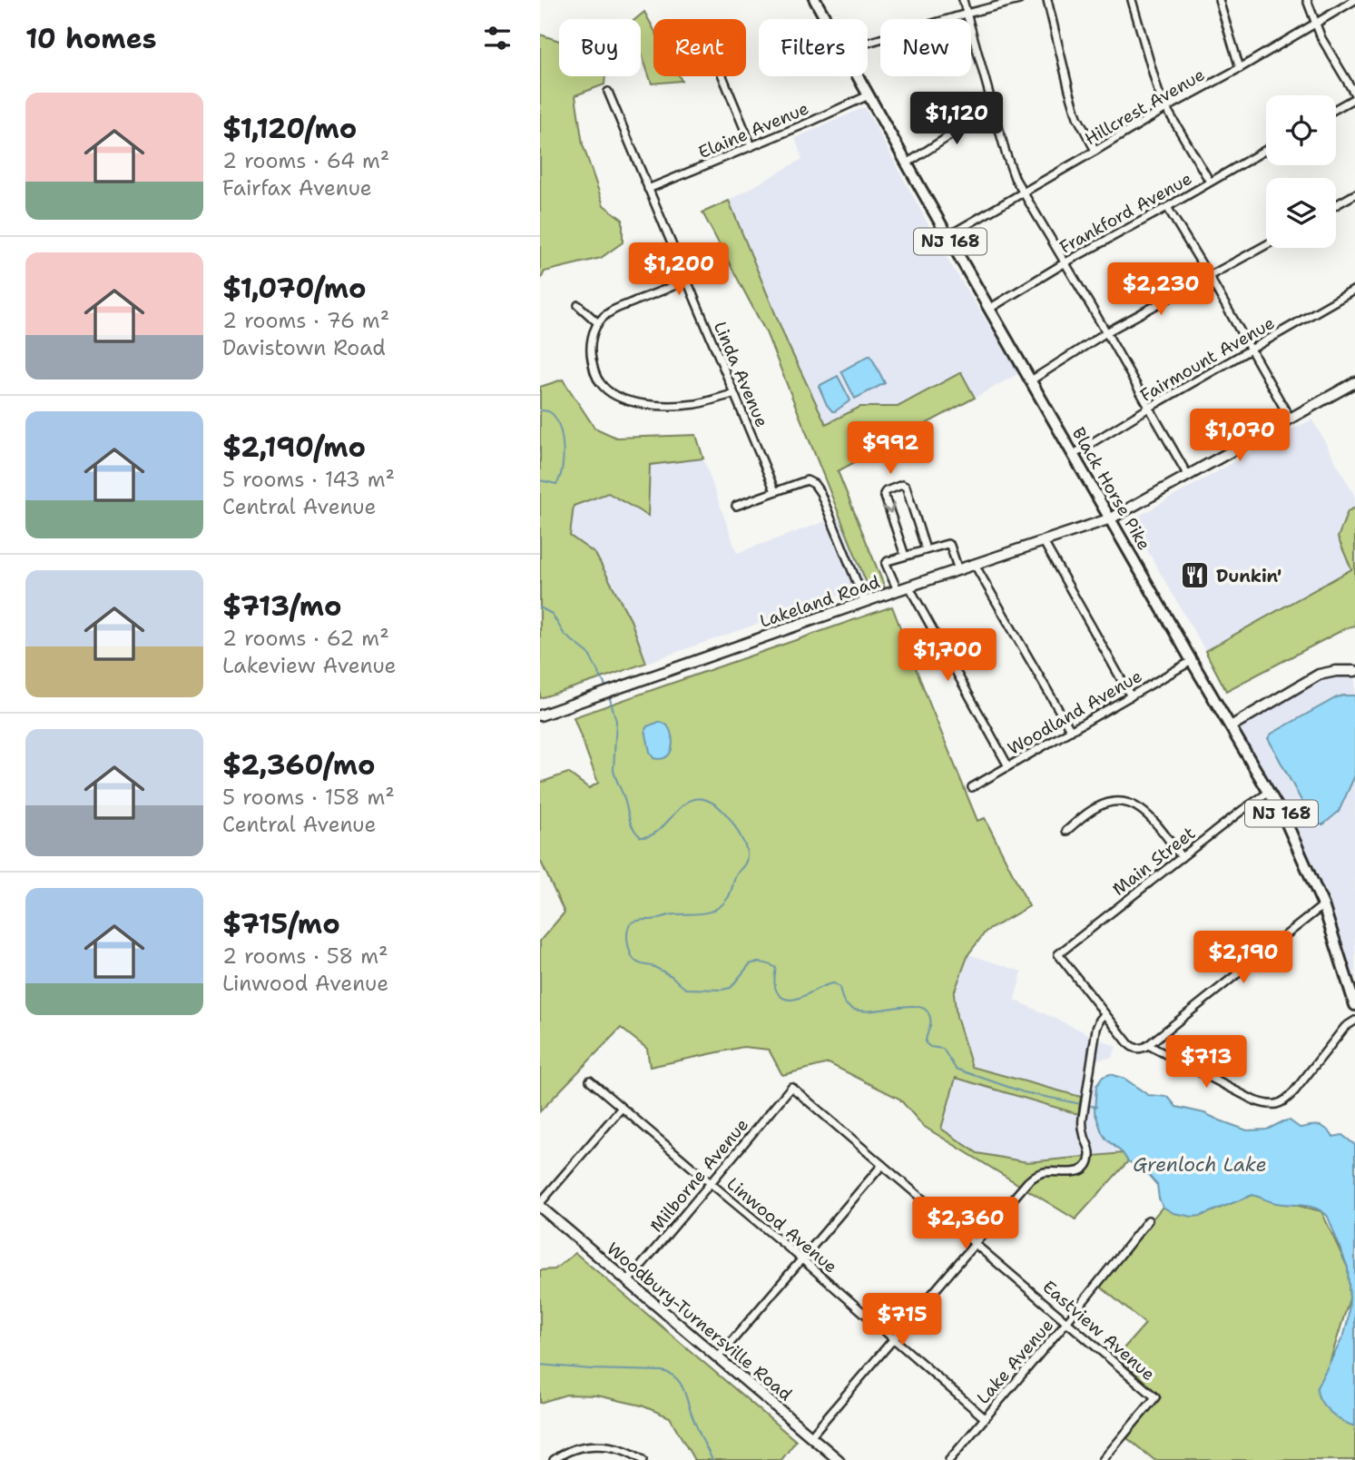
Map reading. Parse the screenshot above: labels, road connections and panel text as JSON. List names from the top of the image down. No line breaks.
{"streets":{"main road":["NJ 168","Black Horse Pike"],"street":["Hillcrest Avenue","Elaine Avenue","Frankford Avenue","Fairmount Avenue","Linda Avenue","Lakeland Road","Woodland Avenue","Main Street","Milborne Avenue","Linwood Avenue","Woodbury-Turnersville Road","Eastview Avenue","Lake Avenue"]},"crossings":[["Hillcrest Avenue","Black Horse Pike"],["Elaine Avenue","Linda Avenue"],["Elaine Avenue","Black Horse Pike"],["Frankford Avenue","Black Horse Pike"],["Fairmount Avenue","Black Horse Pike"],["Black Horse Pike","Lakeland Road"],["Black Horse Pike","Woodland Avenue"],["Black Horse Pike","Main Street"],["Milborne Avenue","Linwood Avenue"],["Milborne Avenue","Woodbury-Turnersville Road"],["Milborne Avenue","Eastview Avenue"],["Linwood Avenue","Lake Avenue"],["Eastview Avenue","Lake Avenue"]],"water":["Grenloch Lake"],"places":{"restaurant":["Dunkin'"]},"page":{"heading":"10 homes","chip":["Buy","Rent","Filters","New"],"list":[{"name":"$1,120/mo","note":"2 rooms · 64 m² · Fairfax Avenue"},{"name":"$1,070/mo","note":"2 rooms · 76 m² · Davistown Road"},{"name":"$2,190/mo","note":"5 rooms · 143 m² · Central Avenue"},{"name":"$713/mo","note":"2 rooms · 62 m² · Lakeview Avenue"},{"name":"$2,360/mo","note":"5 rooms · 158 m² · Central Avenue"},{"name":"$715/mo","note":"2 rooms · 58 m² · Linwood Avenue"}],"price":["$1,120","$1,200","$2,230","$1,070","$992","$1,700","$2,190","$713","$2,360","$715"]}}
